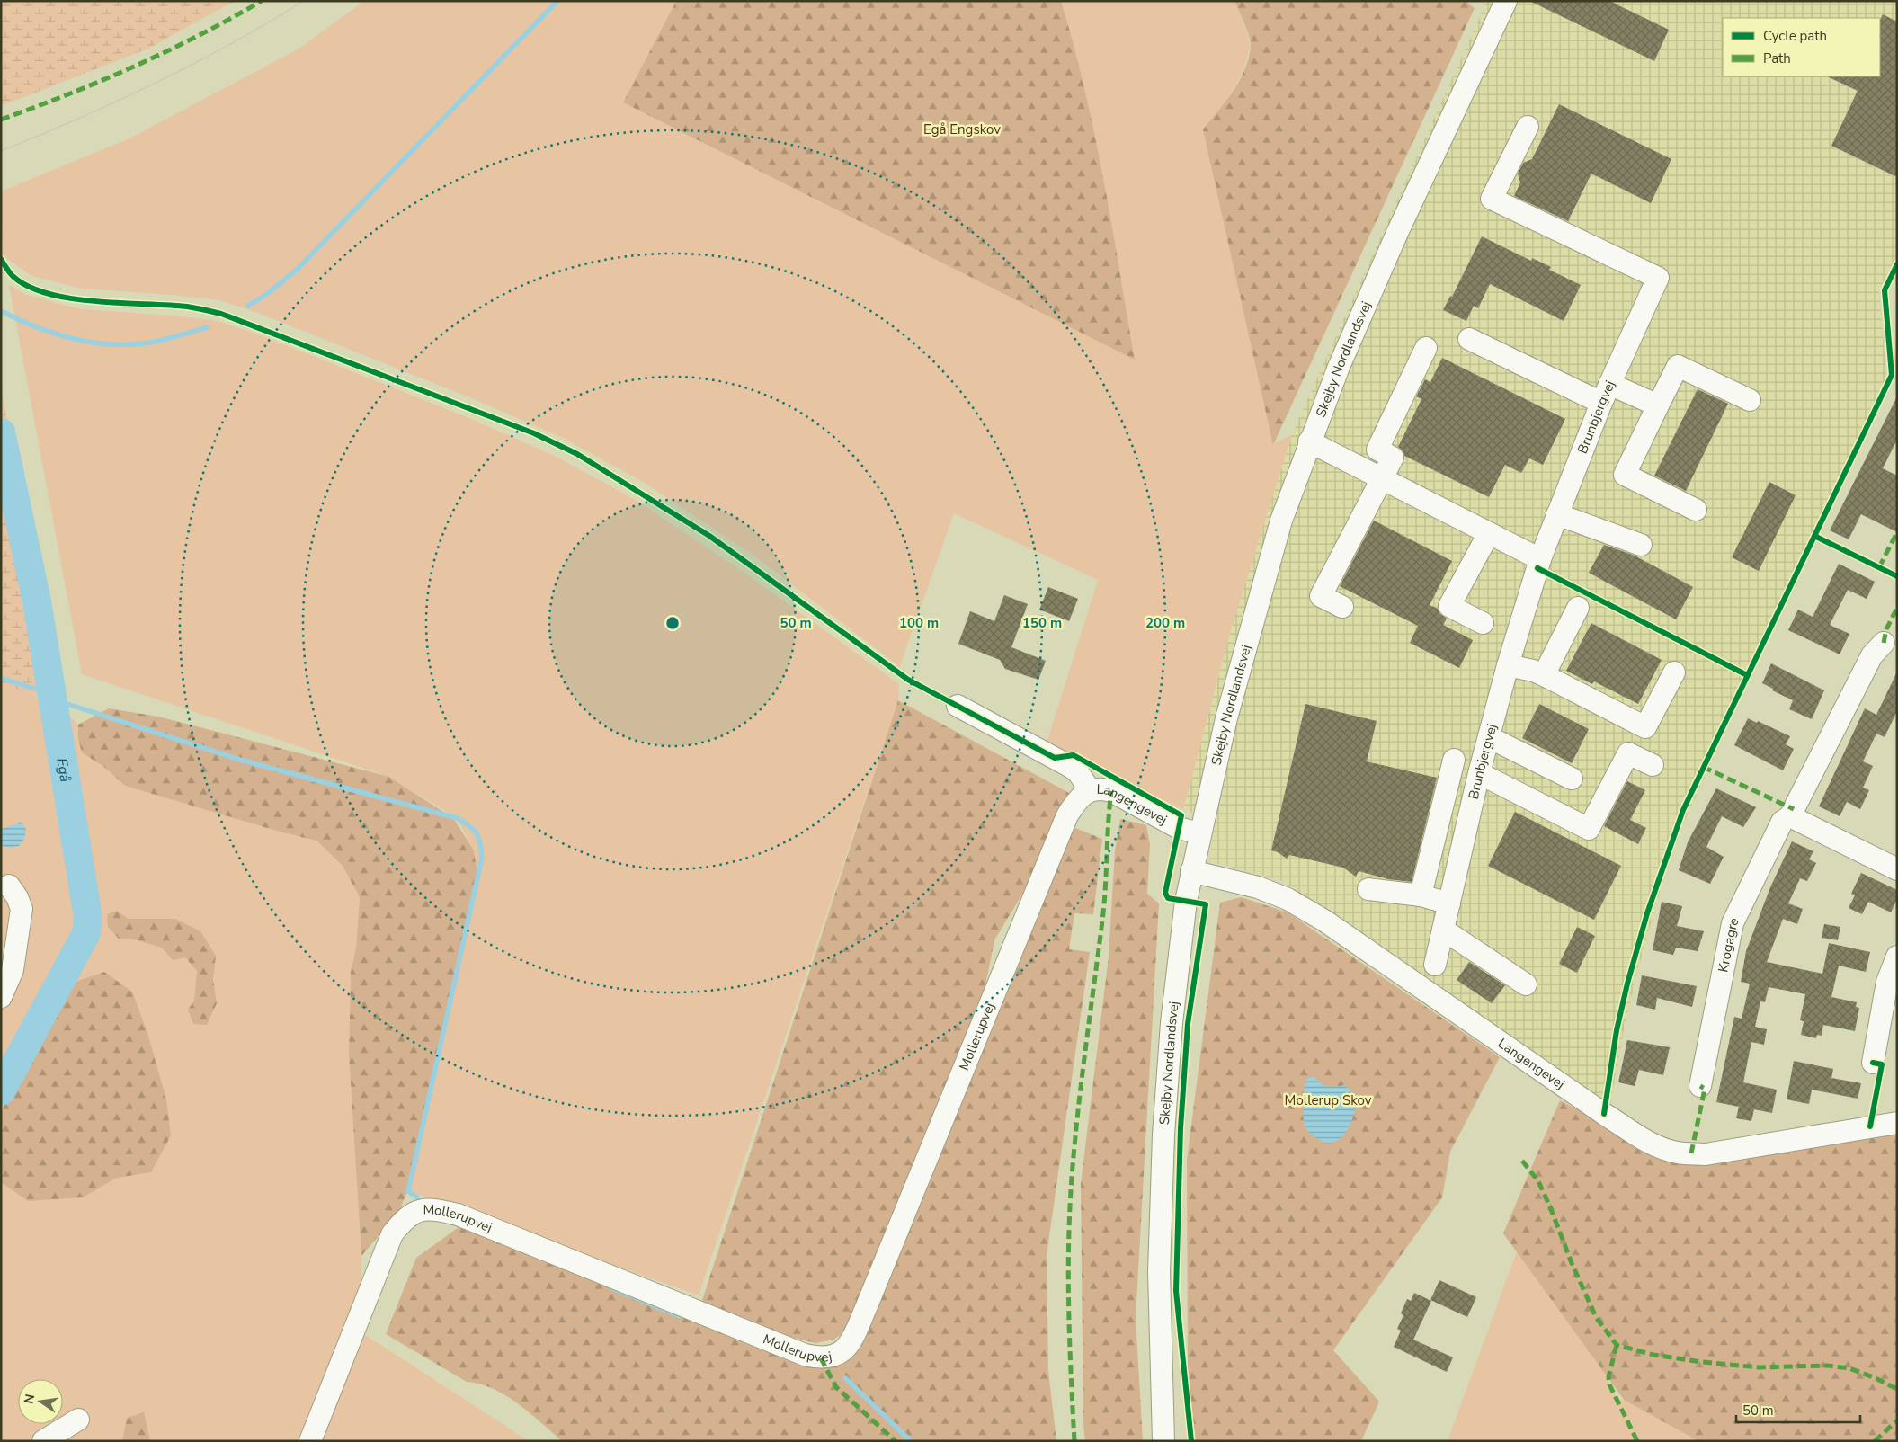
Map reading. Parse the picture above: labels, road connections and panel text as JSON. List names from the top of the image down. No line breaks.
{"streets":{"street":["Skejby Nordlandsvej","Brunbjergvej","Langengevej","Krogagre","Mollerupvej"]},"crossings":[["Skejby Nordlandsvej","Langengevej"],["Langengevej","Mollerupvej"]],"water":["Egå"],"parks":["Egå Engskov","Mollerup Skov"],"legend":["Cycle path","Path"],"scale_bar":"50 m","north":"left","rings":["50 m","100 m","150 m","200 m"]}
